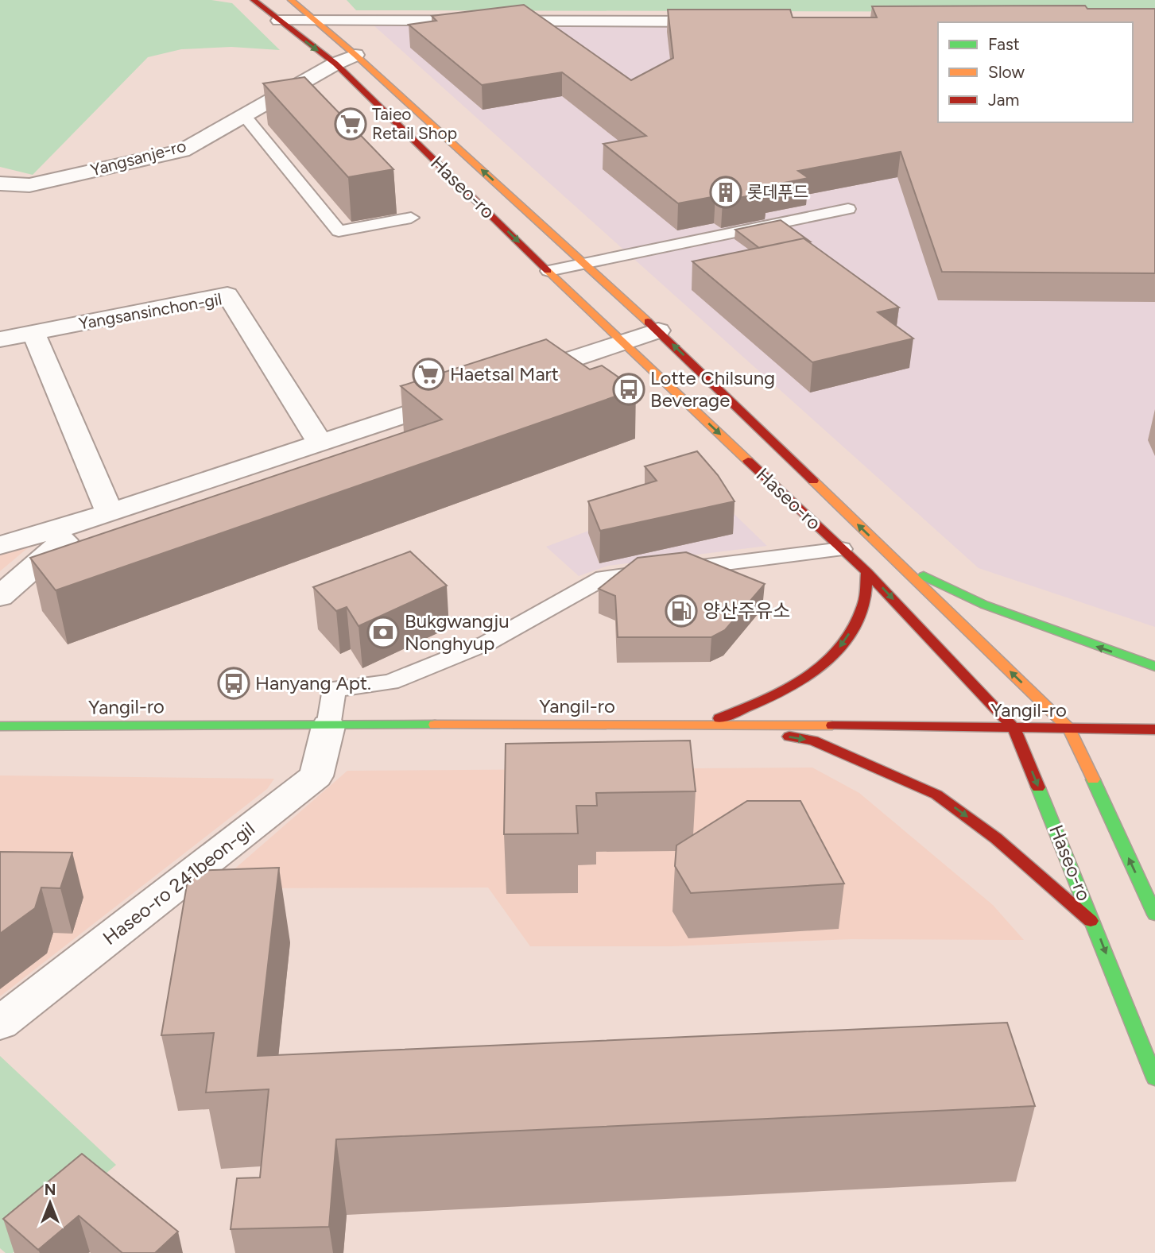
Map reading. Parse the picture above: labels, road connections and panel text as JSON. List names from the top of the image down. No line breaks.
{"streets":{"main road":["Haseo-ro","Yangil-ro"],"street":["Yangsanje-ro","Yangsansinchon-gil","Haseo-ro 241beon-gil"]},"crossings":[["Yangsanje-ro","Haseo-ro"],["Haseo-ro","Yangil-ro"],["Yangil-ro","Haseo-ro 241beon-gil"]],"places":{"supermarket":["Taieo Retail Shop","Haetsal Mart"],"building":["롯데푸드"],"bus stop":["Lotte Chilsung Beverage","Hanyang Apt."],"fuel station":["양산주유소"],"bank":["Bukgwangju Nonghyup"]},"legend":["Fast","Slow","Jam"],"north":"top"}
